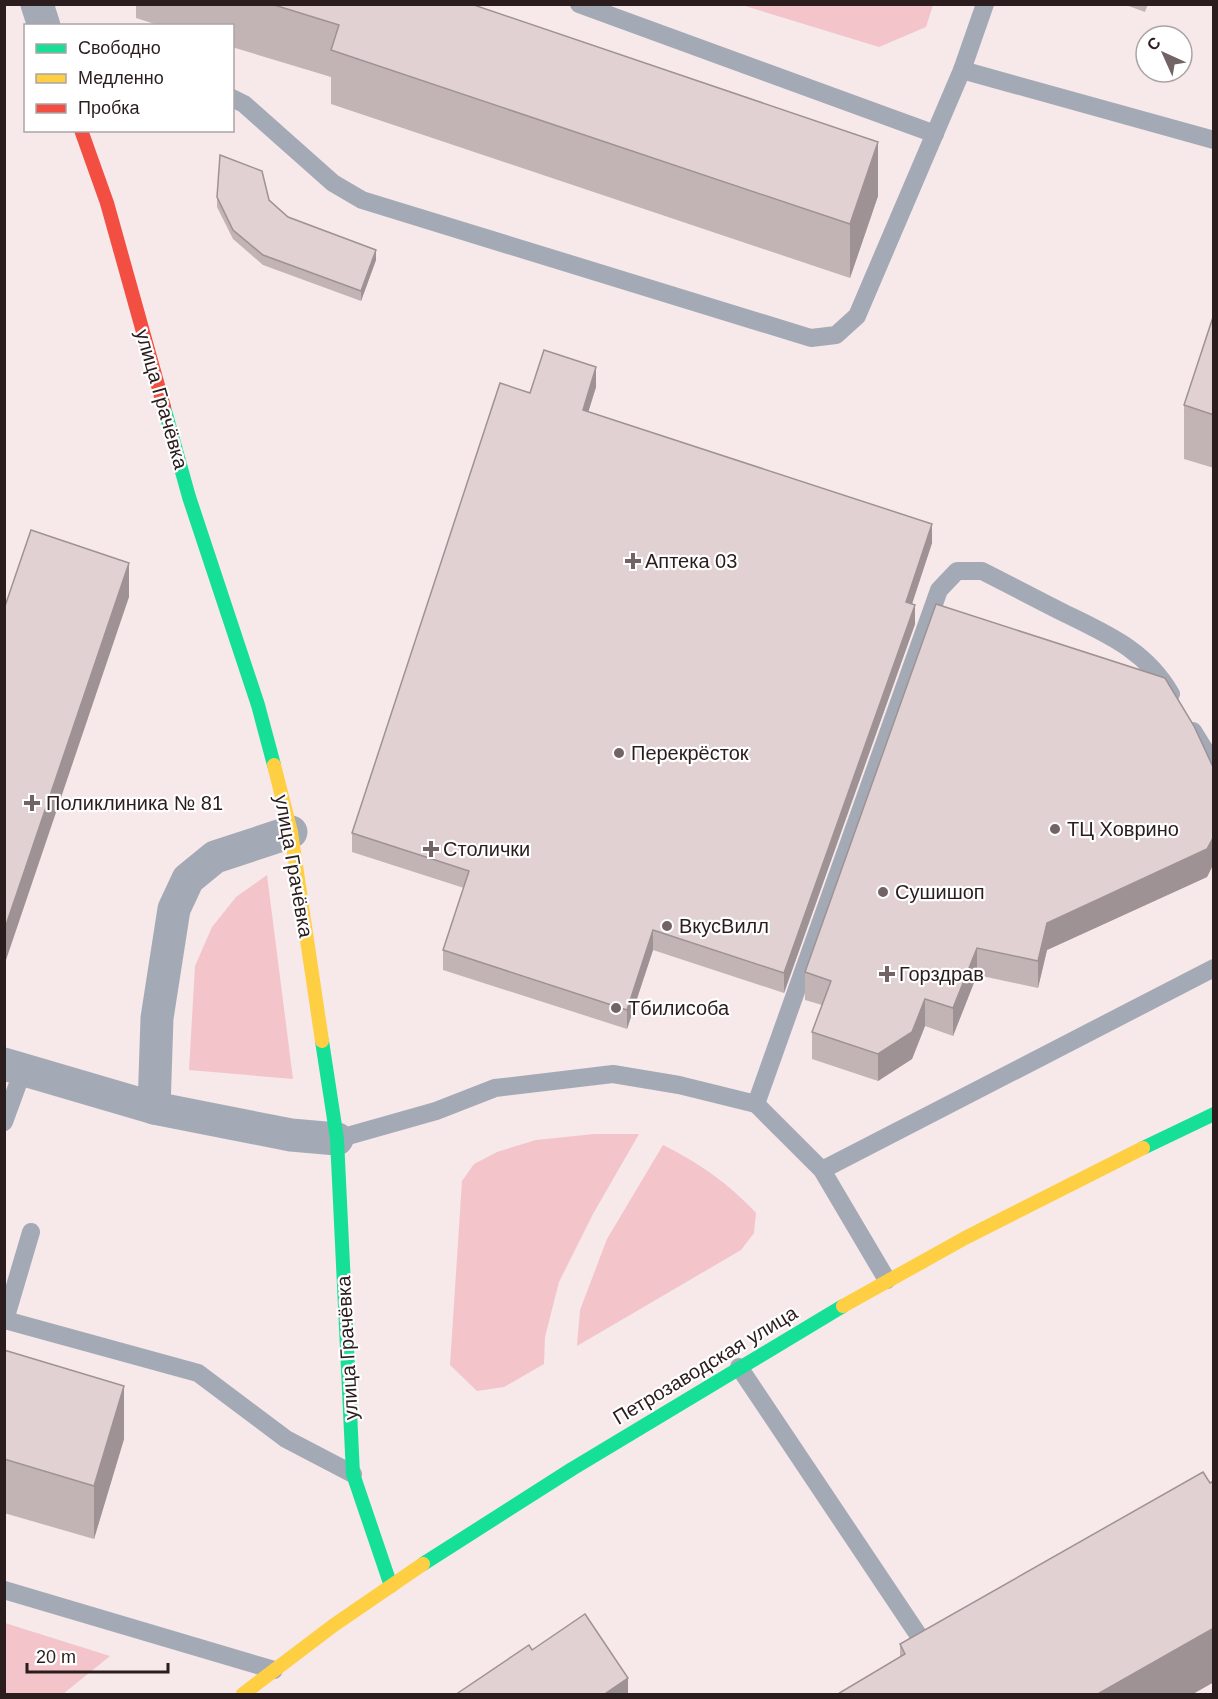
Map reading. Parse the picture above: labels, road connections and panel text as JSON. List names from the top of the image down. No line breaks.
{"streets":{"street":["улица Грачёвка","Петрозаводская улица"]},"crossings":[["улица Грачёвка","Петрозаводская улица"]],"places":{"health":["Аптека 03","Поликлиника № 81","Столички","Горздрав"],"other":["Перекрёсток","ТЦ Ховрино","Сушишоп","ВкусВилл","Тбилисоба"]},"legend":["Свободно","Медленно","Пробка"],"scale_bar":"20 m","north":"top left"}
